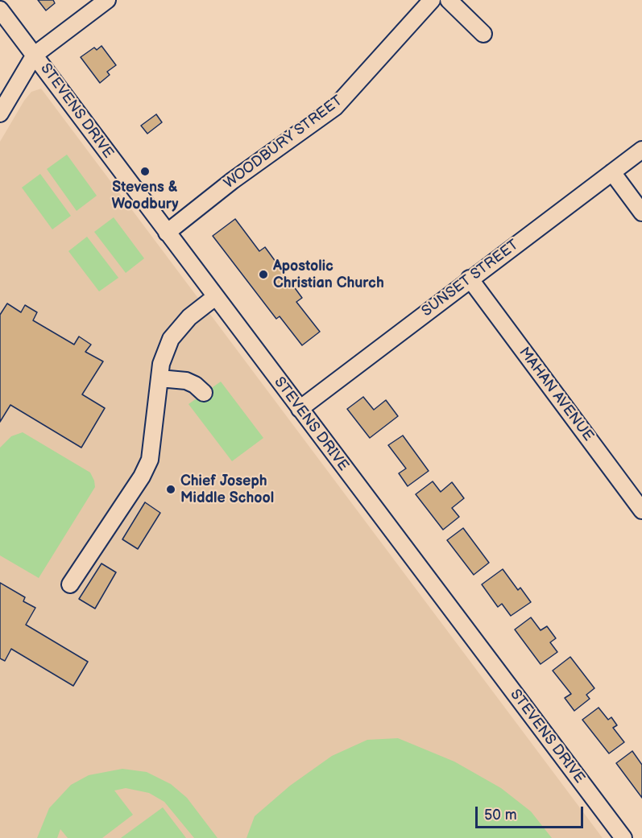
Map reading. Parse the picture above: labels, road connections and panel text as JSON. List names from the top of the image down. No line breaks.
{"streets":{"street":["STEVENS DRIVE","WOODBURY STREET","SUNSET STREET","MAHAN AVENUE"]},"crossings":[["STEVENS DRIVE","WOODBURY STREET"],["STEVENS DRIVE","SUNSET STREET"],["SUNSET STREET","MAHAN AVENUE"]],"places":["Stevens & Woodbury","Apostolic Christian Church","Chief Joseph Middle School"],"scale_bar":"50 m"}
